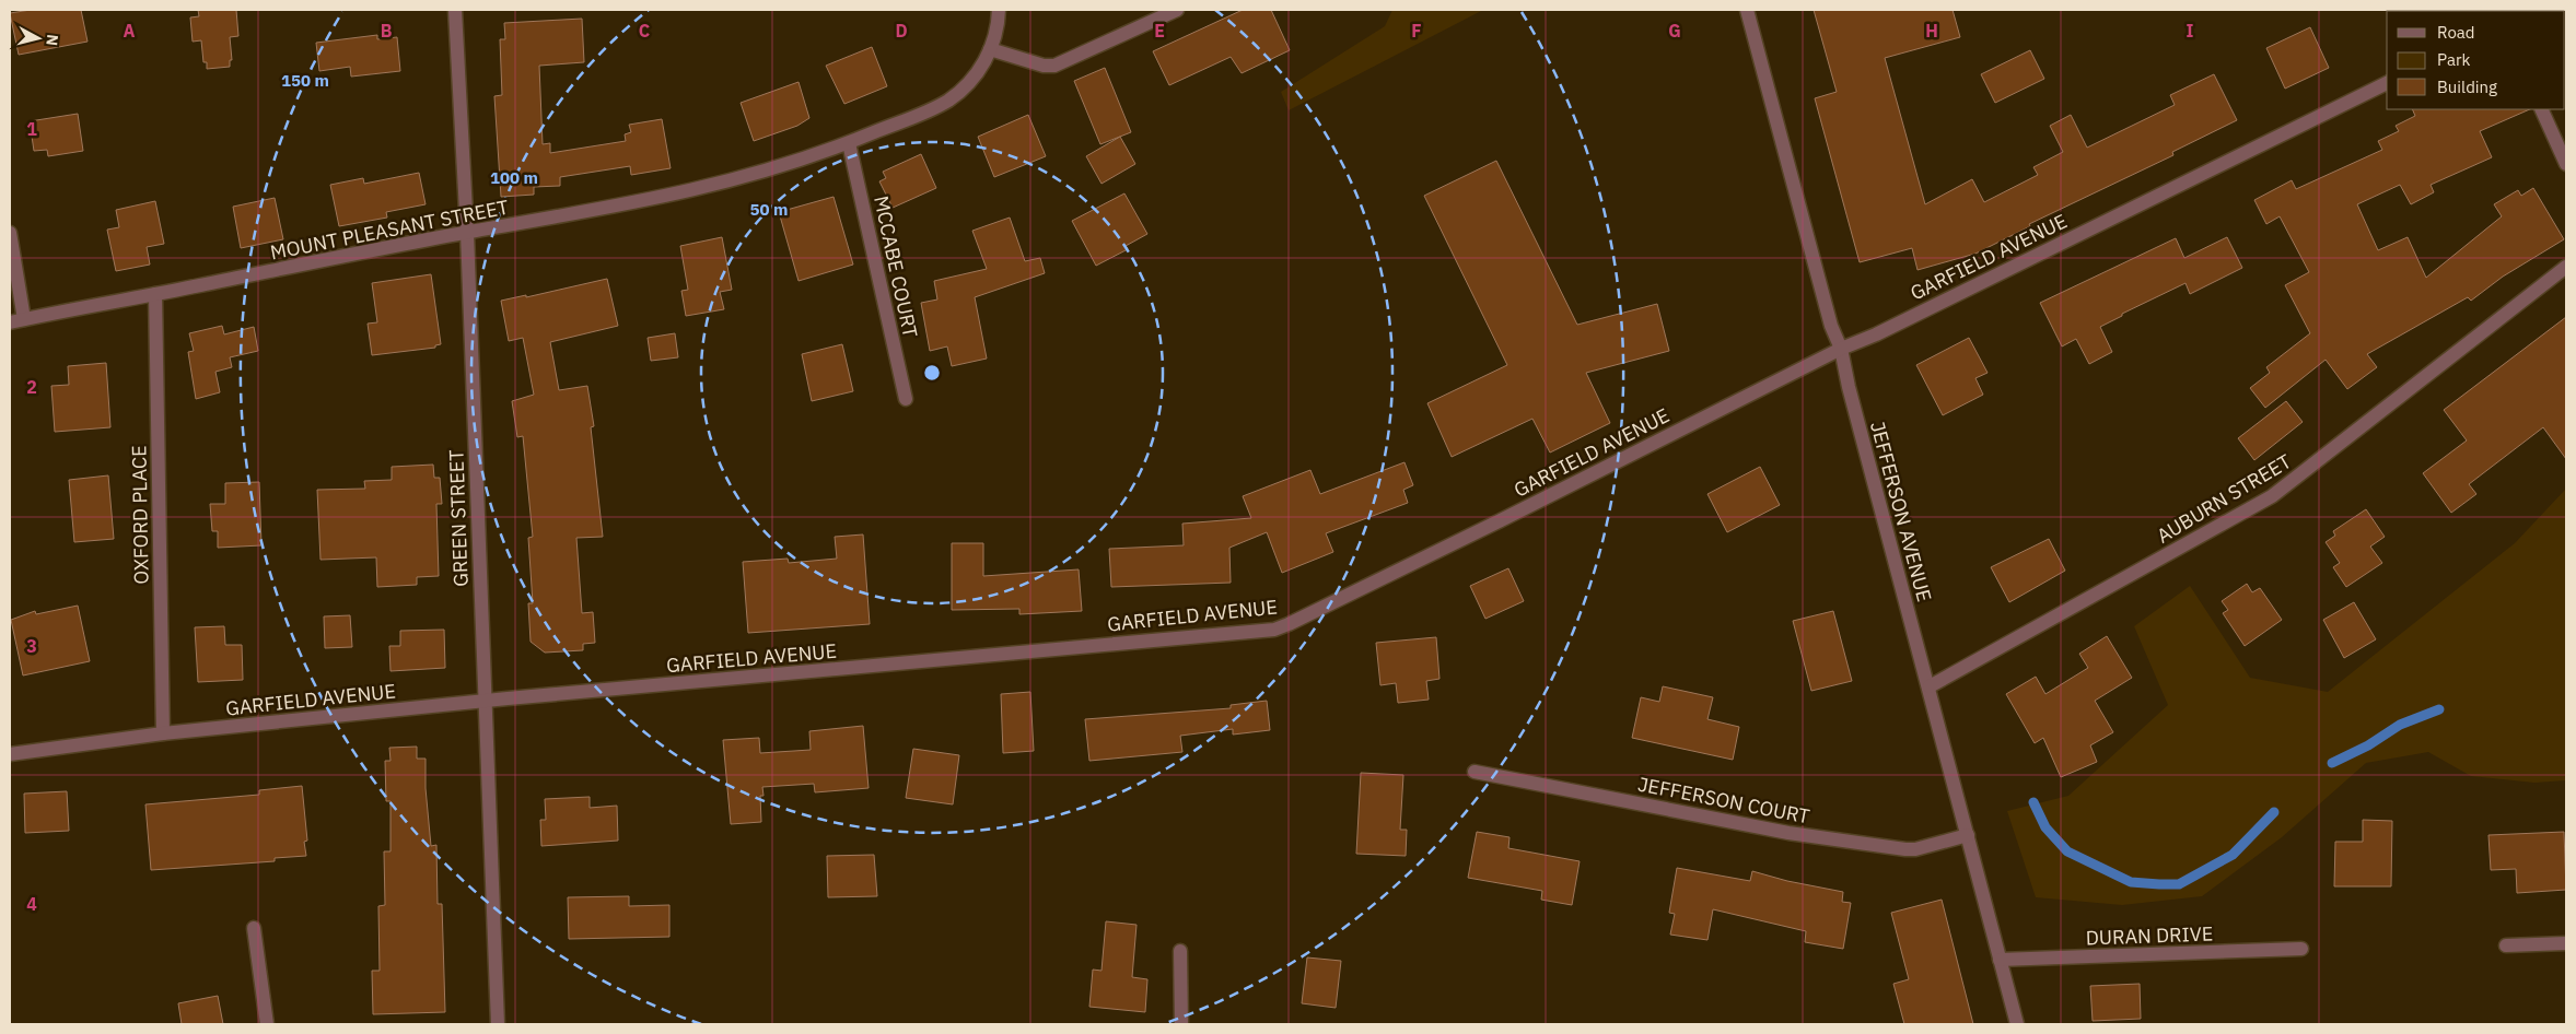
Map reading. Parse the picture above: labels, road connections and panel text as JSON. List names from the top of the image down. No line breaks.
{"streets":{"street":["MOUNT PLEASANT STREET","GARFIELD AVENUE","MCCABE COURT","AUBURN STREET","JEFFERSON AVENUE","OXFORD PLACE","GREEN STREET","JEFFERSON COURT","DURAN DRIVE"]},"crossings":[["MOUNT PLEASANT STREET","MCCABE COURT"],["MOUNT PLEASANT STREET","OXFORD PLACE"],["MOUNT PLEASANT STREET","GREEN STREET"],["GARFIELD AVENUE","JEFFERSON AVENUE"],["GARFIELD AVENUE","OXFORD PLACE"],["GARFIELD AVENUE","GREEN STREET"],["AUBURN STREET","JEFFERSON AVENUE"],["JEFFERSON AVENUE","JEFFERSON COURT"],["JEFFERSON AVENUE","DURAN DRIVE"]],"legend":["Road","Park","Building"],"north":"right","grid":{"columns":["A","B","C","D","E","F","G","H","I"],"rows":["1","2","3","4"]},"rings":["150 m","100 m","50 m"]}
